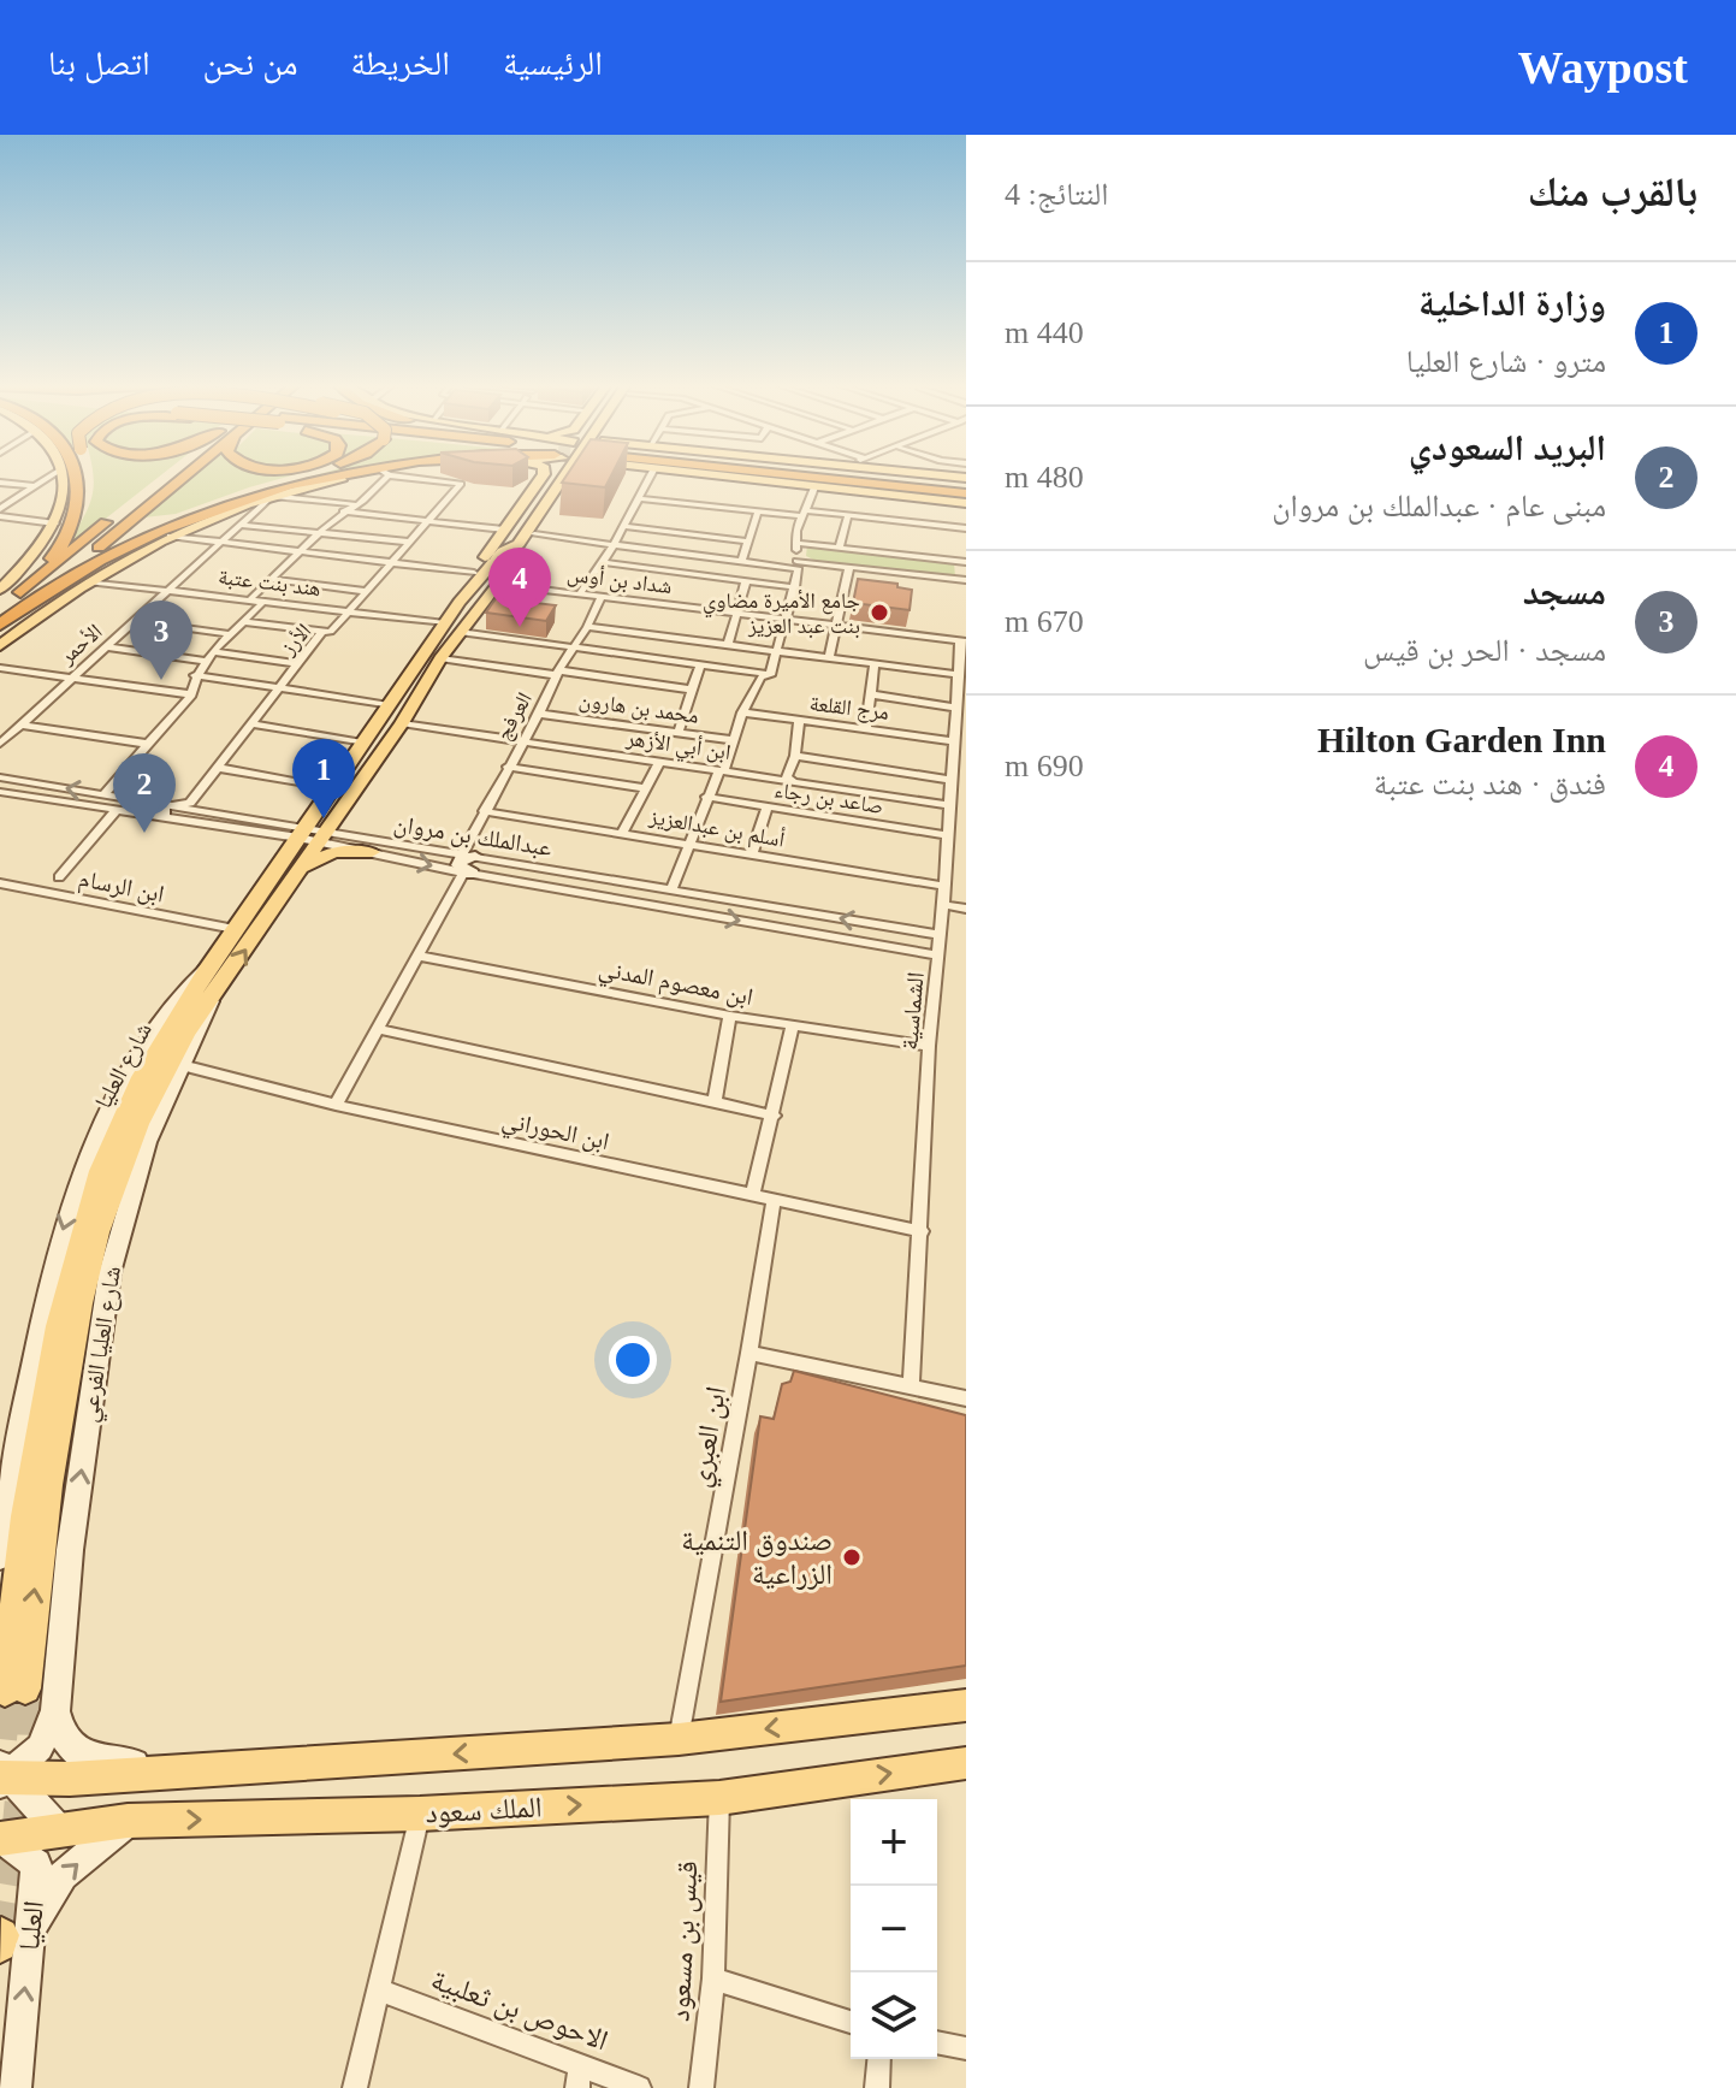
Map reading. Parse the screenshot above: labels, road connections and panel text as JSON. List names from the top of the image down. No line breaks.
{"streets":{"main road":["شارع العليا","الملك سعود"],"street":["شداد بن أوس","هند بنت عتبة","الأرز","الأحمر","محمد بن هارون","مرج القلعة","العرفج","ابن أبي الأزهر","صاعد بن رجاء","أسلم بن عبدالعزيز","عبدالملك بن مروان","ابن الرسام","ابن معصوم المدني","الشماسية","ابن الحوراني","شارع العليا الفرعي","ابن العبري","العليا","قيس بن مسعود","الاحوص بن ثعلبية"]},"crossings":[["شداد بن أوس","العرفج"],["شداد بن أوس","الشماسية"],["شداد بن أوس","شارع العليا"],["هند بنت عتبة","الأرز"],["هند بنت عتبة","الأحمر"],["هند بنت عتبة","العرفج"],["هند بنت عتبة","شارع العليا"],["الأرز","عبدالملك بن مروان"],["محمد بن هارون","العرفج"],["مرج القلعة","الشماسية"],["العرفج","ابن أبي الأزهر"],["العرفج","أسلم بن عبدالعزيز"],["العرفج","عبدالملك بن مروان"],["العرفج","ابن معصوم المدني"],["العرفج","ابن الحوراني"],["ابن أبي الأزهر","الشماسية"],["ابن أبي الأزهر","شارع العليا"],["صاعد بن رجاء","الشماسية"],["أسلم بن عبدالعزيز","الشماسية"],["عبدالملك بن مروان","الشماسية"],["عبدالملك بن مروان","شارع العليا"],["ابن الرسام","شارع العليا"],["ابن معصوم المدني","الشماسية"],["الشماسية","ابن الحوراني"],["شارع العليا","شارع العليا الفرعي"],["ابن الحوراني","شارع العليا الفرعي"],["ابن الحوراني","ابن العبري"],["الملك سعود","العليا"],["الملك سعود","قيس بن مسعود"]],"one_way":["العليا"],"places":["جامع الأميرة مضاوي بنت عبد العزيز","صندوق التنمية الزراعية"],"page":{"header":"Waypost","nav":["الرئيسية","الخريطة","من نحن","اتصل بنا"],"heading":["بالقرب منك","النتائج: 4"],"list":[{"mark":"1","name":"وزارة الداخلية","note":"مترو · شارع العليا","value":"440 m"},{"mark":"2","name":"البريد السعودي","note":"مبنى عام · عبدالملك بن مروان","value":"480 m"},{"mark":"3","name":"مسجد","note":"مسجد · الحر بن قيس","value":"670 m"},{"mark":"4","name":"Hilton Garden Inn","note":"فندق · هند بنت عتبة","value":"690 m"}],"pins":["4","3","1","2"],"map_buttons":["+","−"]}}
